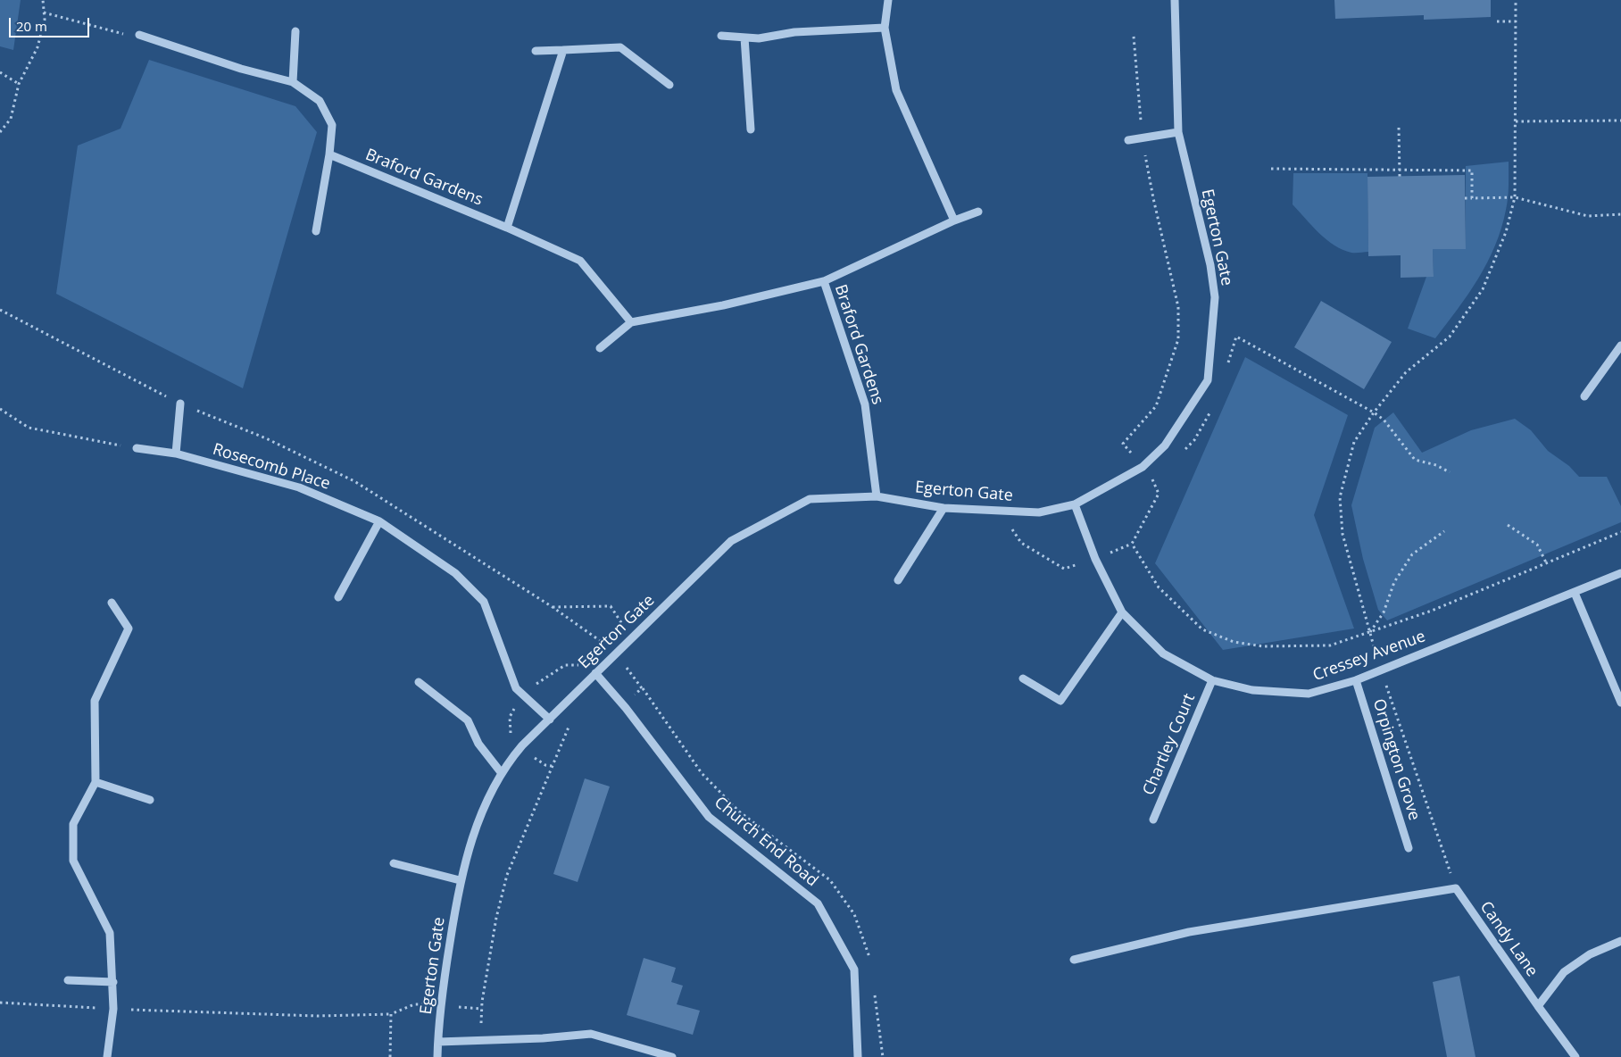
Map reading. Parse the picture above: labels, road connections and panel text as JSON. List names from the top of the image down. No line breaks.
{"streets":{"street":["Braford Gardens","Egerton Gate","Rosecomb Place","Cressey Avenue","Chartley Court","Orpington Grove","Church End Road","Candy Lane"]},"crossings":[["Braford Gardens","Egerton Gate"],["Egerton Gate","Rosecomb Place"],["Egerton Gate","Cressey Avenue"],["Egerton Gate","Church End Road"],["Cressey Avenue","Chartley Court"],["Cressey Avenue","Orpington Grove"]],"scale_bar":"20 m"}
